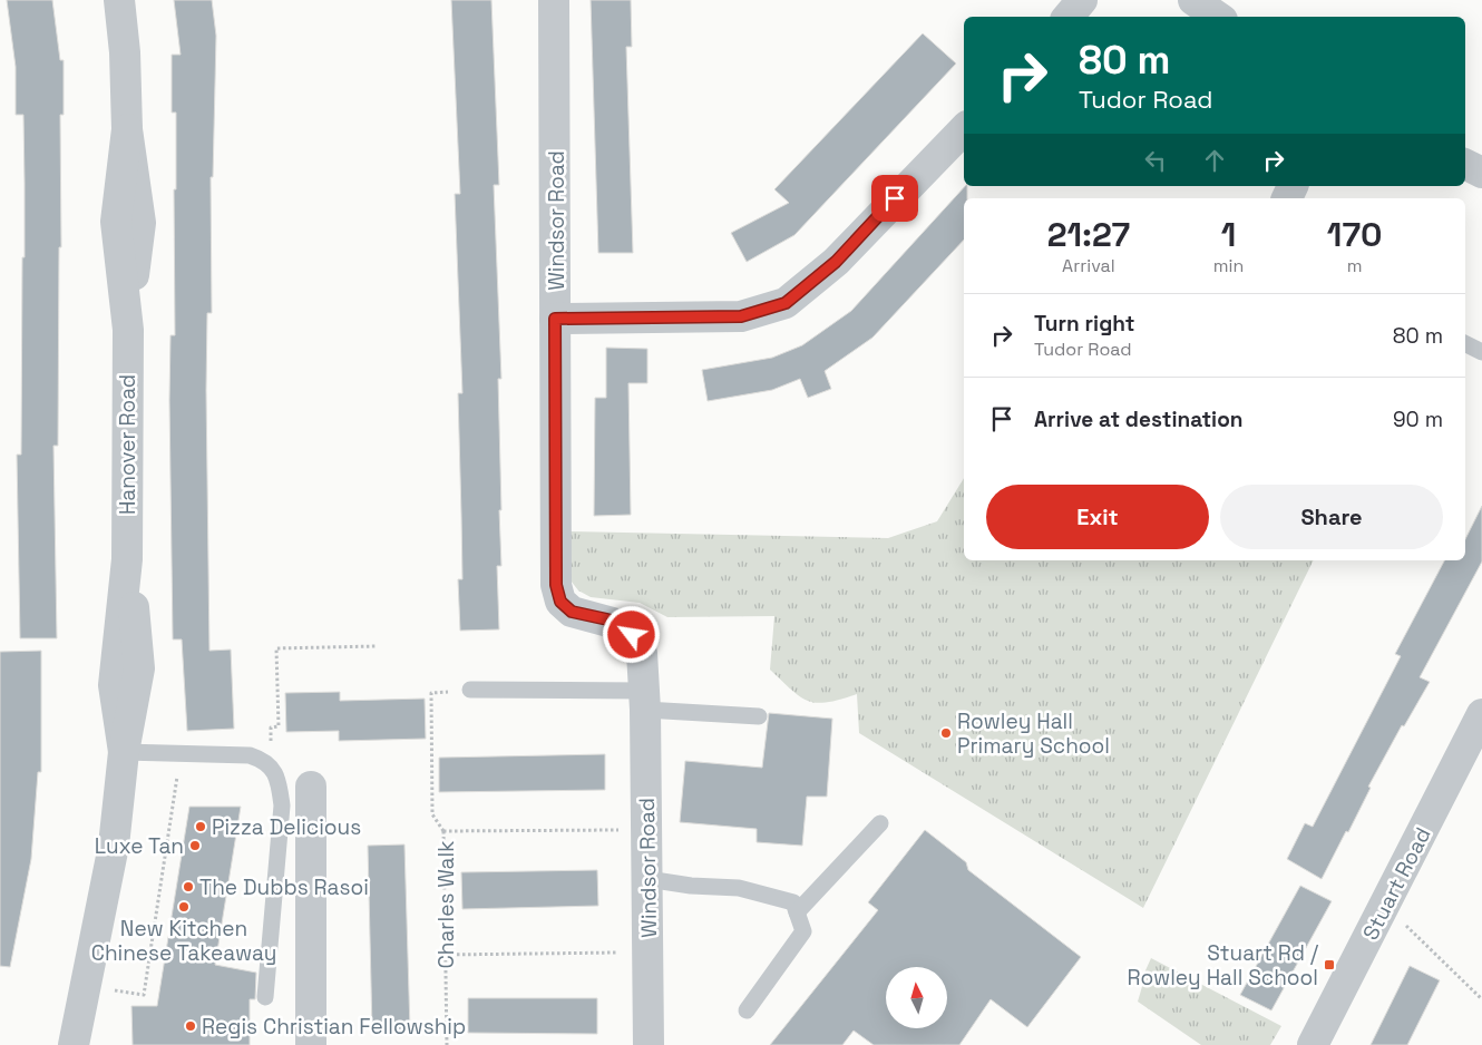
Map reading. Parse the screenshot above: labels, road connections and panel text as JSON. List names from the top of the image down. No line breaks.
{"streets":{"street":["Windsor Road","Hanover Road","Stuart Road"],"path":["Charles Walk"]},"crossings":[["Windsor Road","Charles Walk"]],"places":{"other":["Rowley Hall Primary School","Pizza Delicious","Luxe Tan","The Dubbs Rasoi","New Kitchen Chinese Takeaway","Regis Christian Fellowship"],"transit":["Stuart Rd / Rowley Hall School"]},"north":"top","page":{"turn":["80 m","Tudor Road"],"eta":["21:27","Arrival","1","min","170","m"],"list":[{"name":"Turn right","note":"Tudor Road","value":"80 m"},{"name":"Arrive at destination","value":"90 m"}],"buttons":["Exit","Share"]}}
